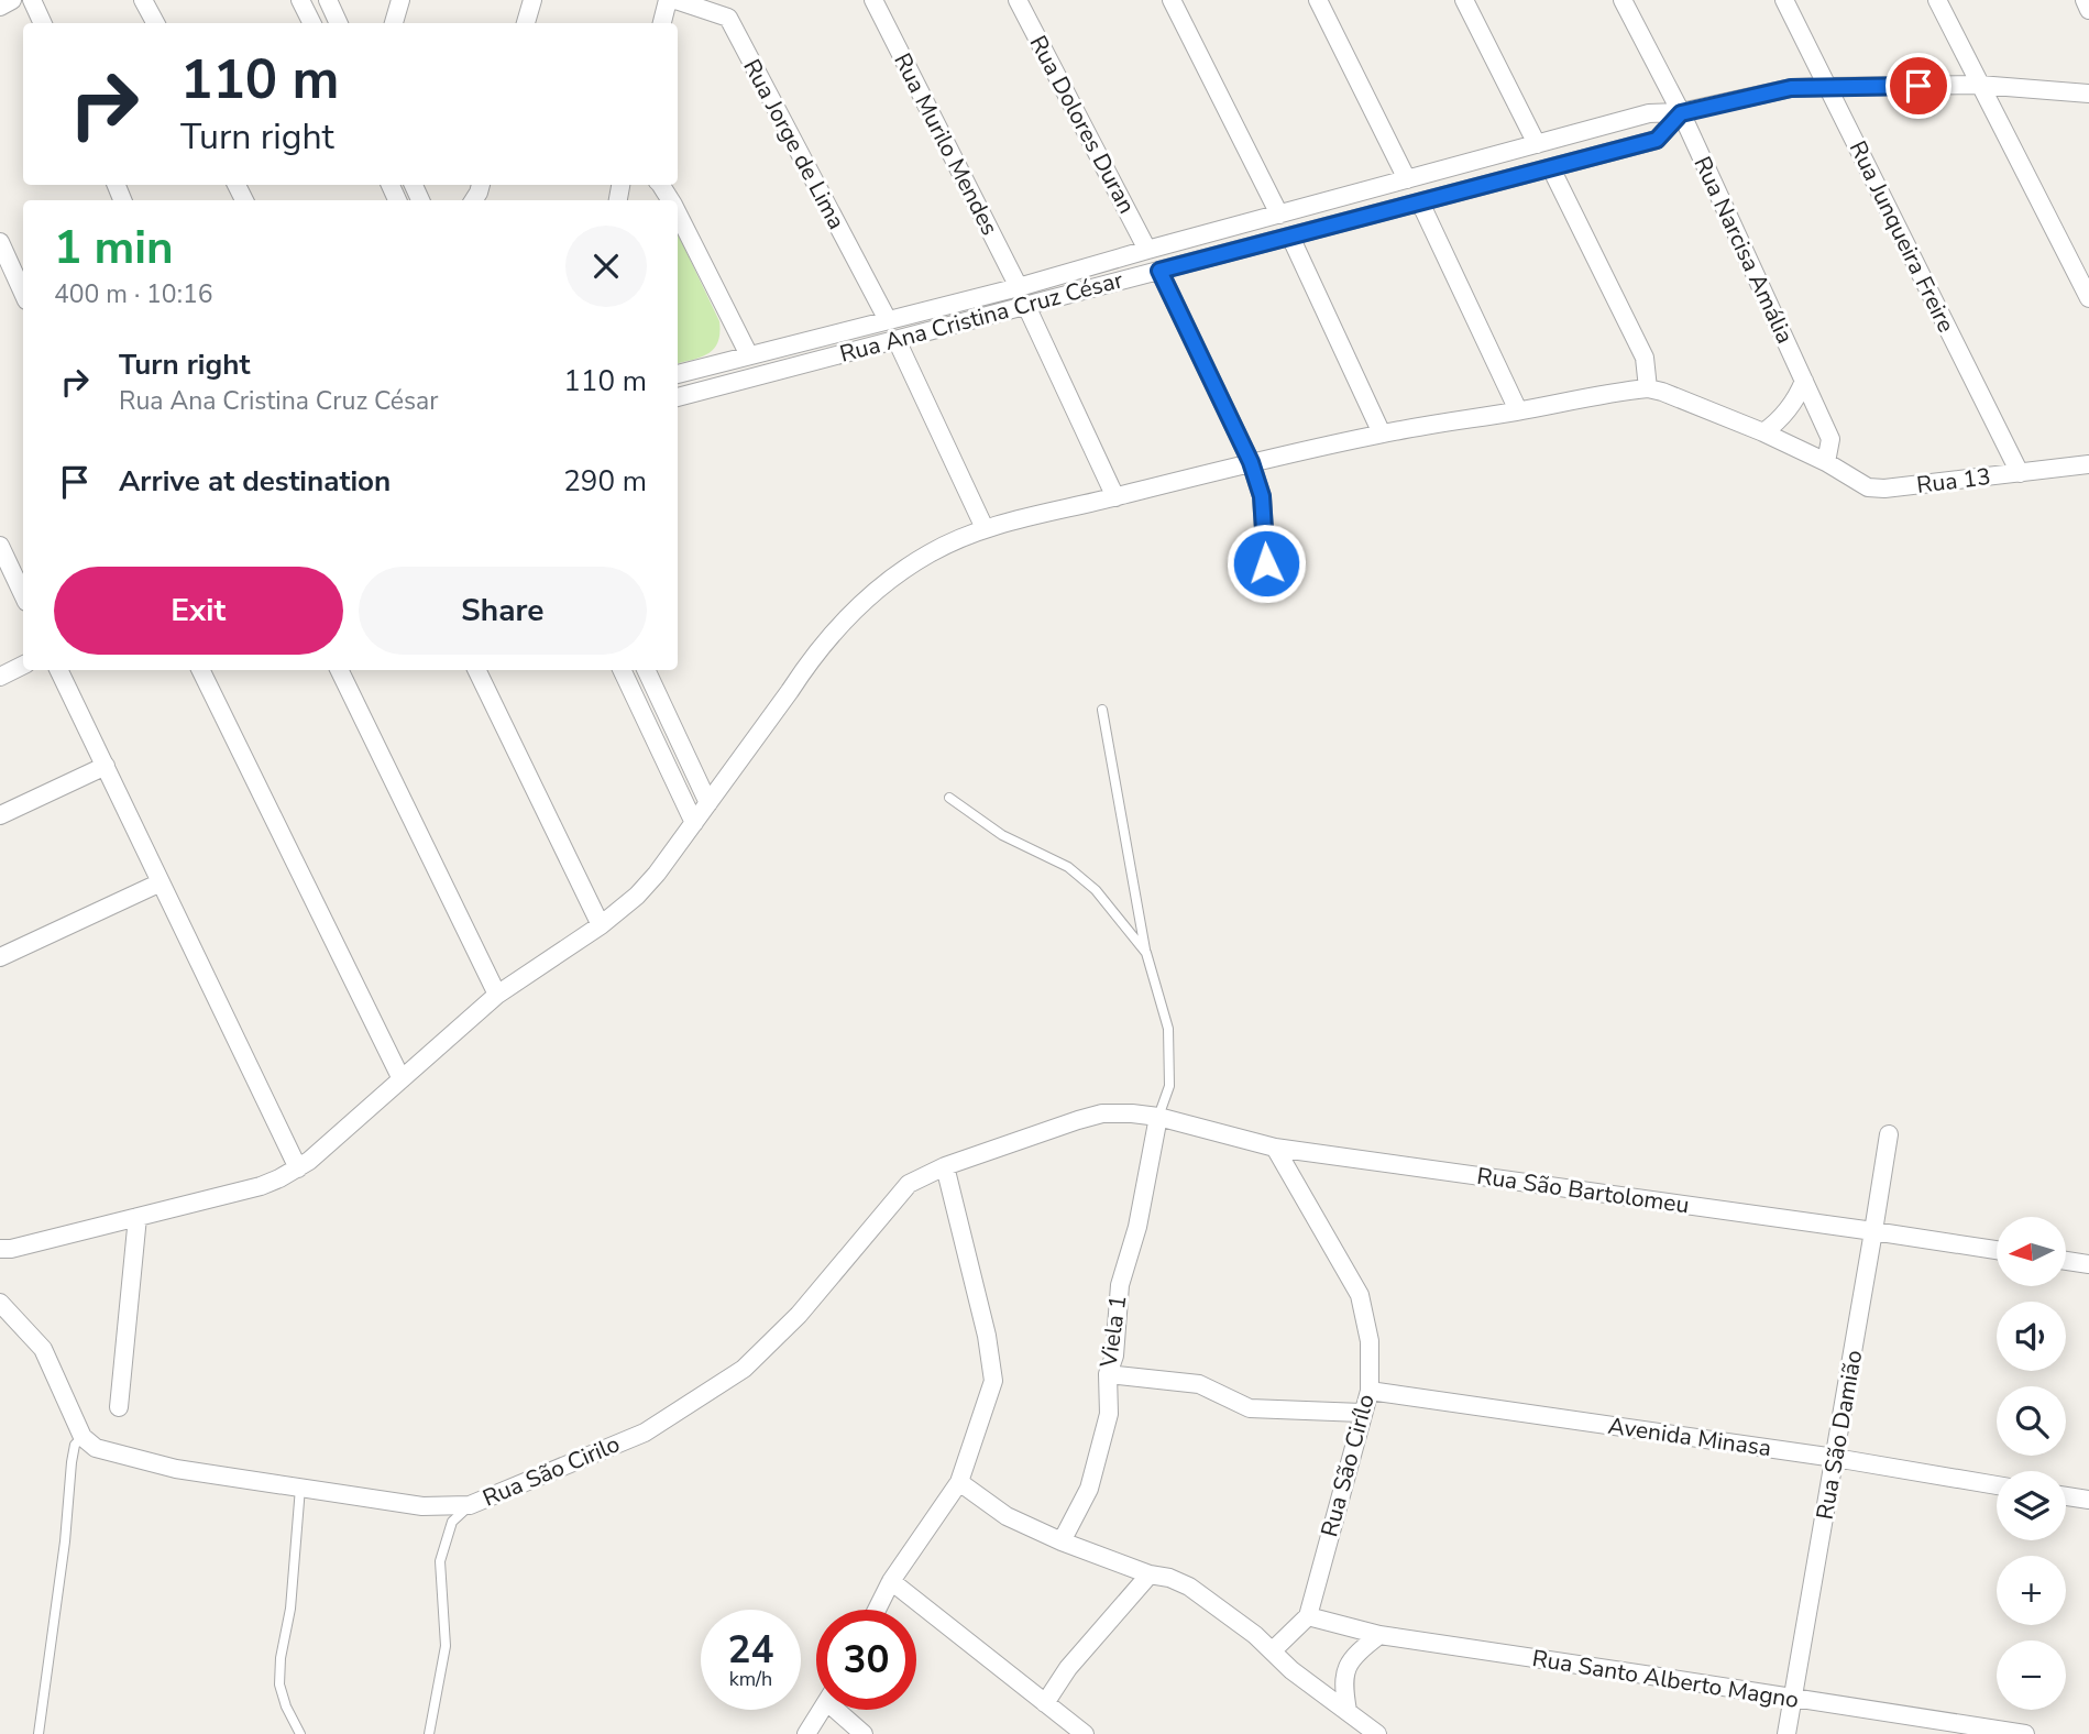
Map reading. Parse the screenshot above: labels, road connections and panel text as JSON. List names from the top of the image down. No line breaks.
{"streets":{"street":["Rua Dolores Duran","Rua Jorge de Lima","Rua Murilo Mendes","Rua Junqueira Freire","Rua Narcisa Amália","Rua Ana Cristina Cruz César","Rua 13","Rua São Bartolomeu","Viela 1","Rua São Damião","Avenida Minasa","Rua São Cirílo","Rua São Cirilo","Rua Santo Alberto Magno"]},"crossings":[["Rua Dolores Duran","Rua Ana Cristina Cruz César"],["Rua Jorge de Lima","Rua Ana Cristina Cruz César"],["Rua Murilo Mendes","Rua Ana Cristina Cruz César"],["Rua Junqueira Freire","Rua Ana Cristina Cruz César"],["Rua Junqueira Freire","Rua 13"],["Rua Narcisa Amália","Rua Ana Cristina Cruz César"],["Rua Narcisa Amália","Rua 13"],["Rua São Bartolomeu","Viela 1"],["Rua São Bartolomeu","Rua São Damião"],["Rua São Bartolomeu","Rua São Cirílo"],["Rua São Bartolomeu","Rua São Cirilo"],["Viela 1","Rua São Cirilo"],["Rua São Damião","Avenida Minasa"],["Rua São Damião","Rua Santo Alberto Magno"],["Avenida Minasa","Rua São Cirílo"],["Rua São Cirílo","Rua Santo Alberto Magno"]],"north":"left","page":{"turn":["110 m","Turn right"],"heading":["1 min","400 m · 10:16"],"list":[{"name":"Turn right","note":"Rua Ana Cristina Cruz César","value":"110 m"},{"name":"Arrive at destination","value":"290 m"}],"buttons":["Exit","Share"],"map_buttons":["+","−"],"speed":"24 km/h","limit":"30"}}
